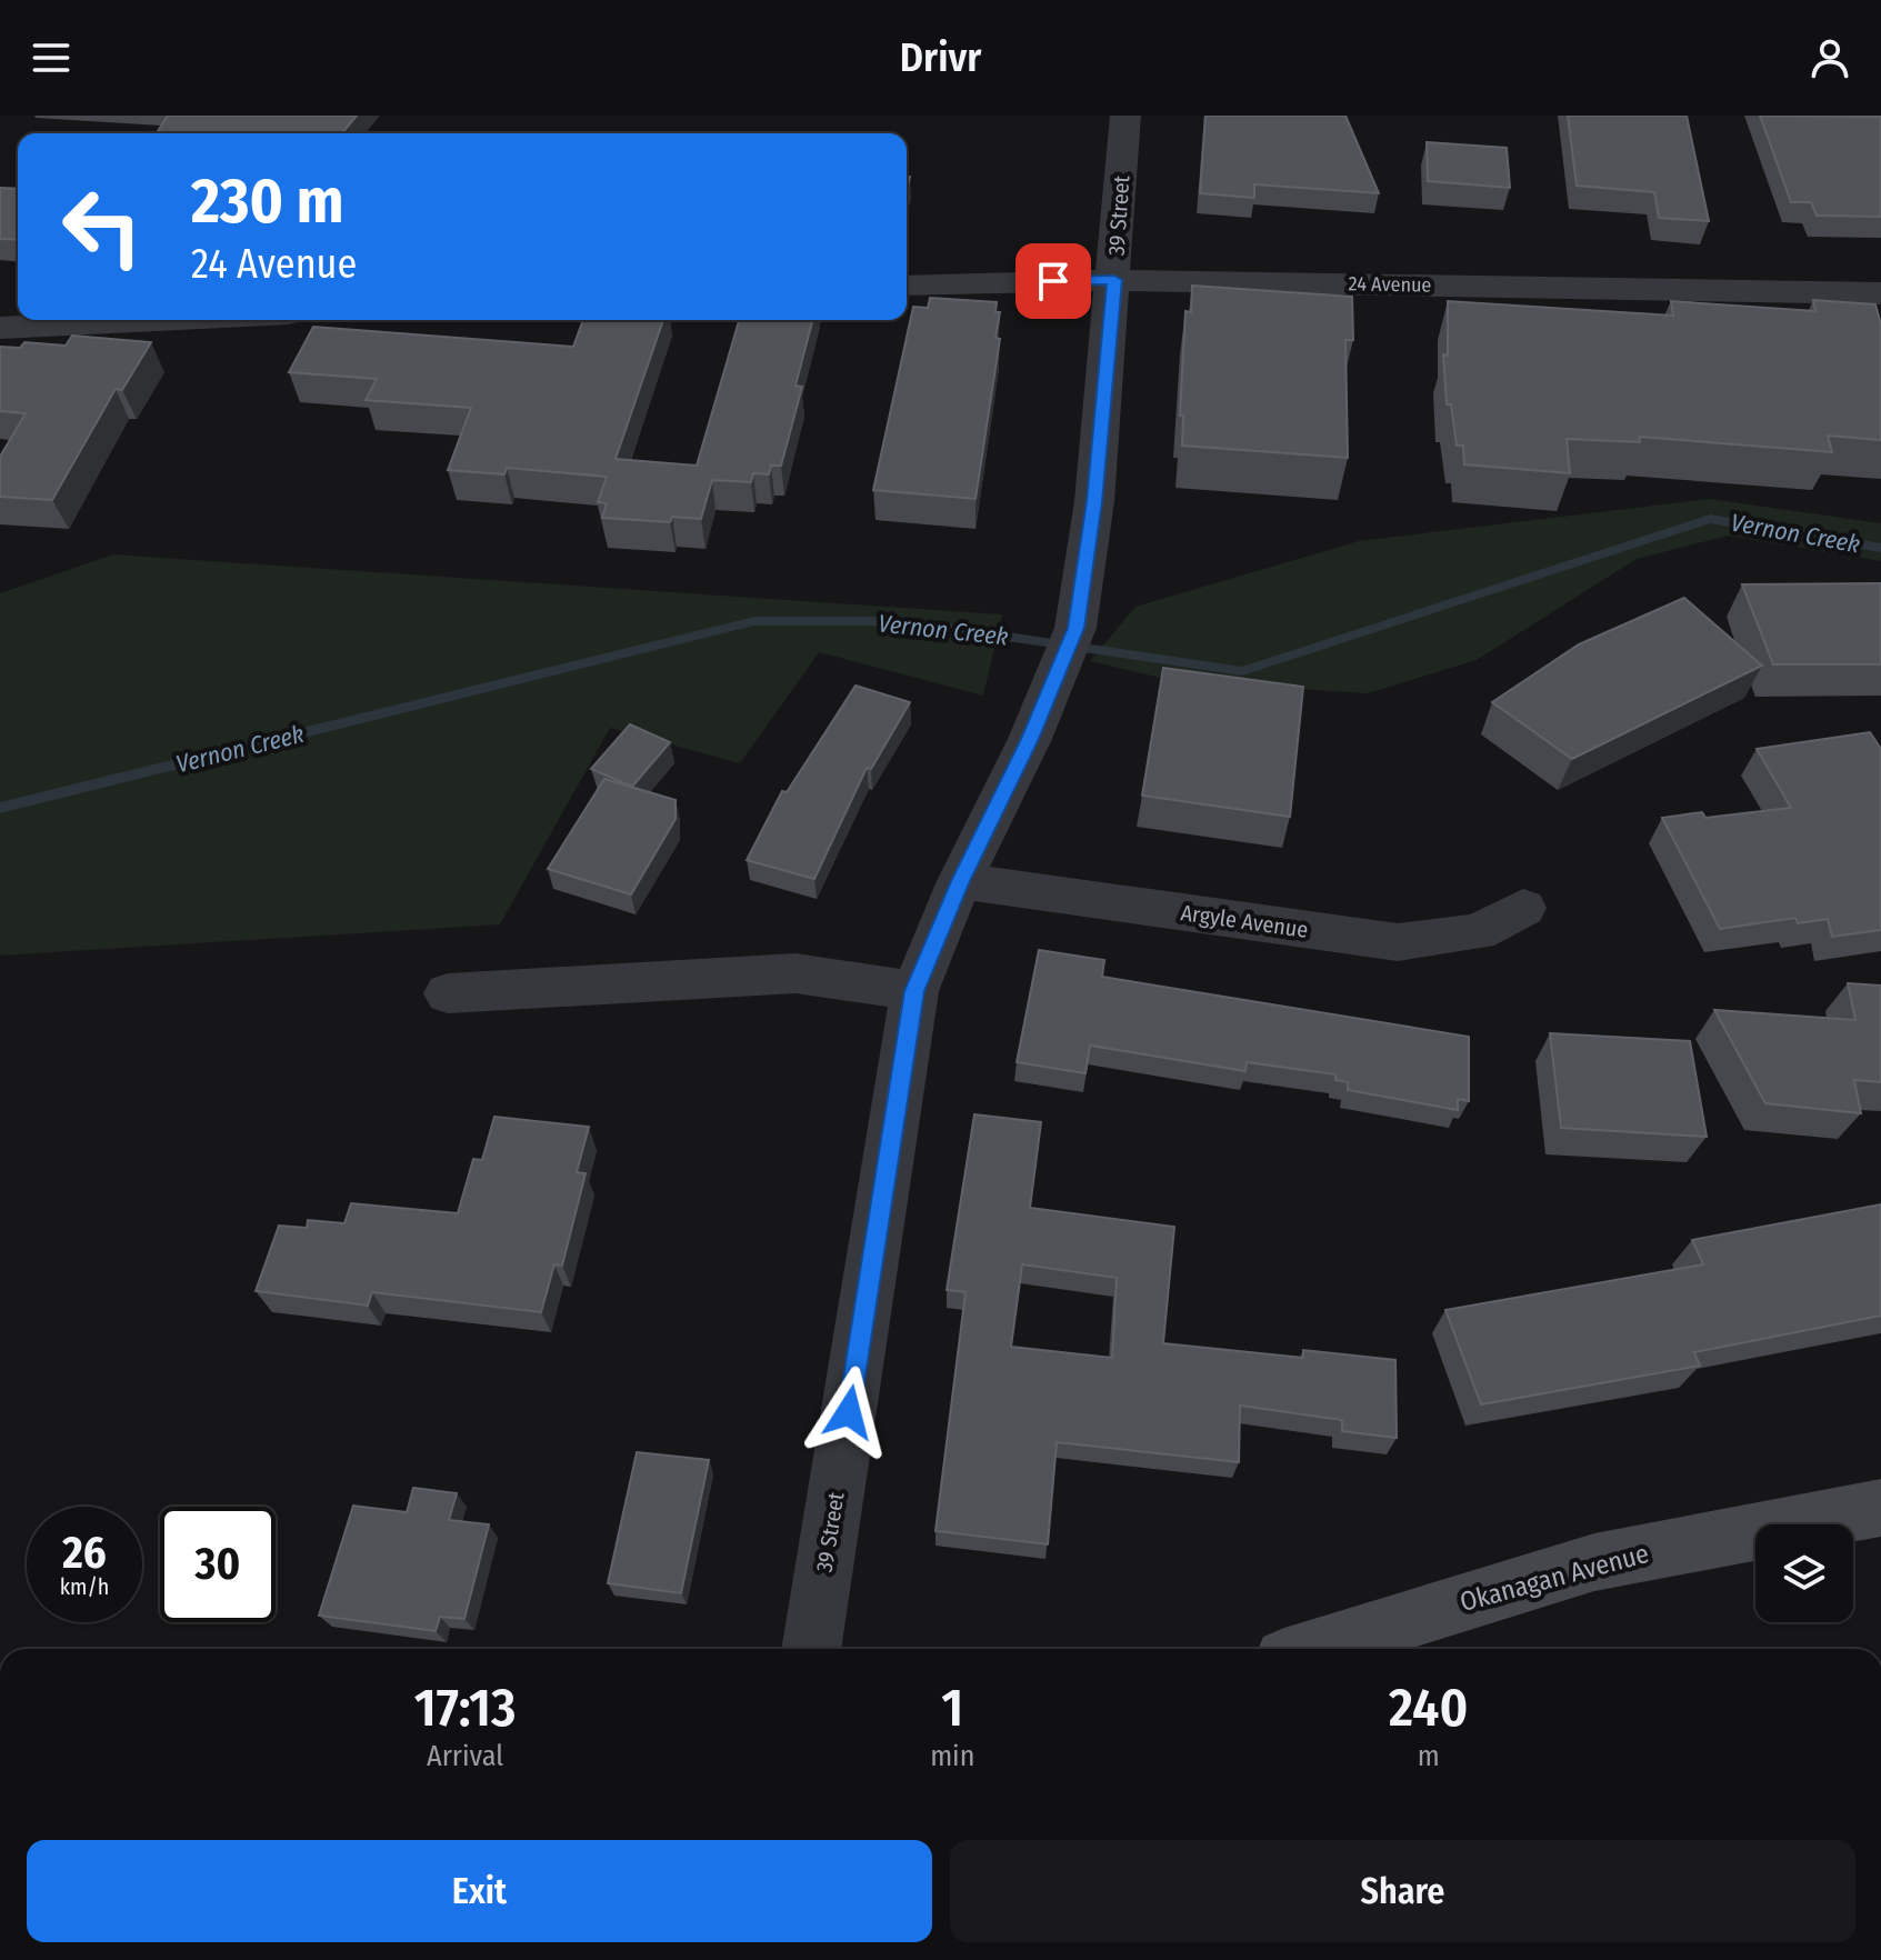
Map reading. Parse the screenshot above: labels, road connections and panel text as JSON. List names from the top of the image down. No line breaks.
{"streets":{"street":["39 Street","24 Avenue","Argyle Avenue","Okanagan Avenue"]},"crossings":[["39 Street","24 Avenue"],["39 Street","Argyle Avenue"]],"water":["Vernon Creek"],"page":{"header":"Drivr","turn":["230 m","24 Avenue"],"speed":"26 km/h","limit":"30","eta":["17:13","Arrival","1","min","240","m"],"buttons":["Exit","Share"]}}
